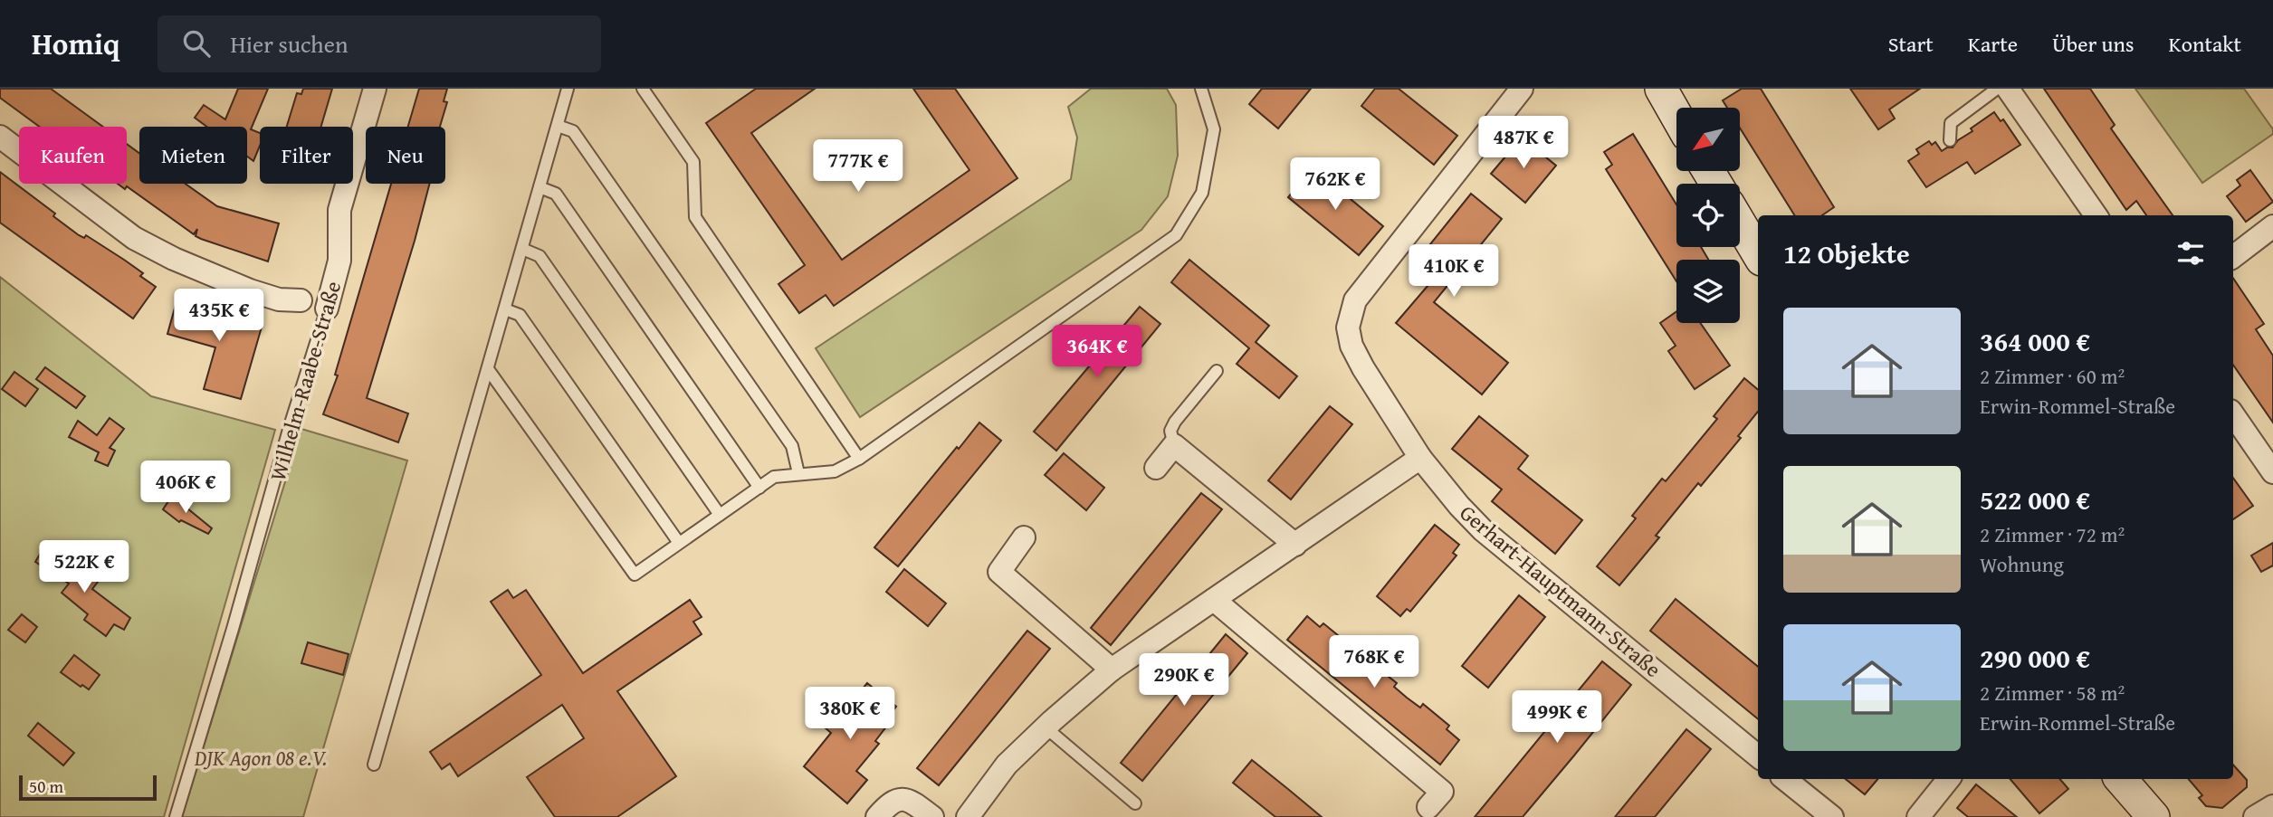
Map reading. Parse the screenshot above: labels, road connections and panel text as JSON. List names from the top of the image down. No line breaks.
{"streets":{"street":["Wilhelm-Raabe-Straße","Gerhart-Hauptmann-Straße"]},"parks":["DJK Agon 08 e.V."],"scale_bar":"50 m","north":"bottom left","page":{"header":"Homiq","search":"Hier suchen","nav":["Start","Karte","Über uns","Kontakt"],"price":["487K €","777K €","762K €","410K €","435K €","364K €","406K €","522K €","768K €","290K €","380K €","499K €"],"chip":["Kaufen","Mieten","Filter","Neu"],"heading":"12 Objekte","list":[{"name":"364 000 €","note":"2 Zimmer · 60 m² · Erwin-Rommel-Straße"},{"name":"522 000 €","note":"2 Zimmer · 72 m² · Wohnung"},{"name":"290 000 €","note":"2 Zimmer · 58 m² · Erwin-Rommel-Straße"}],"scale":"50 m"}}
